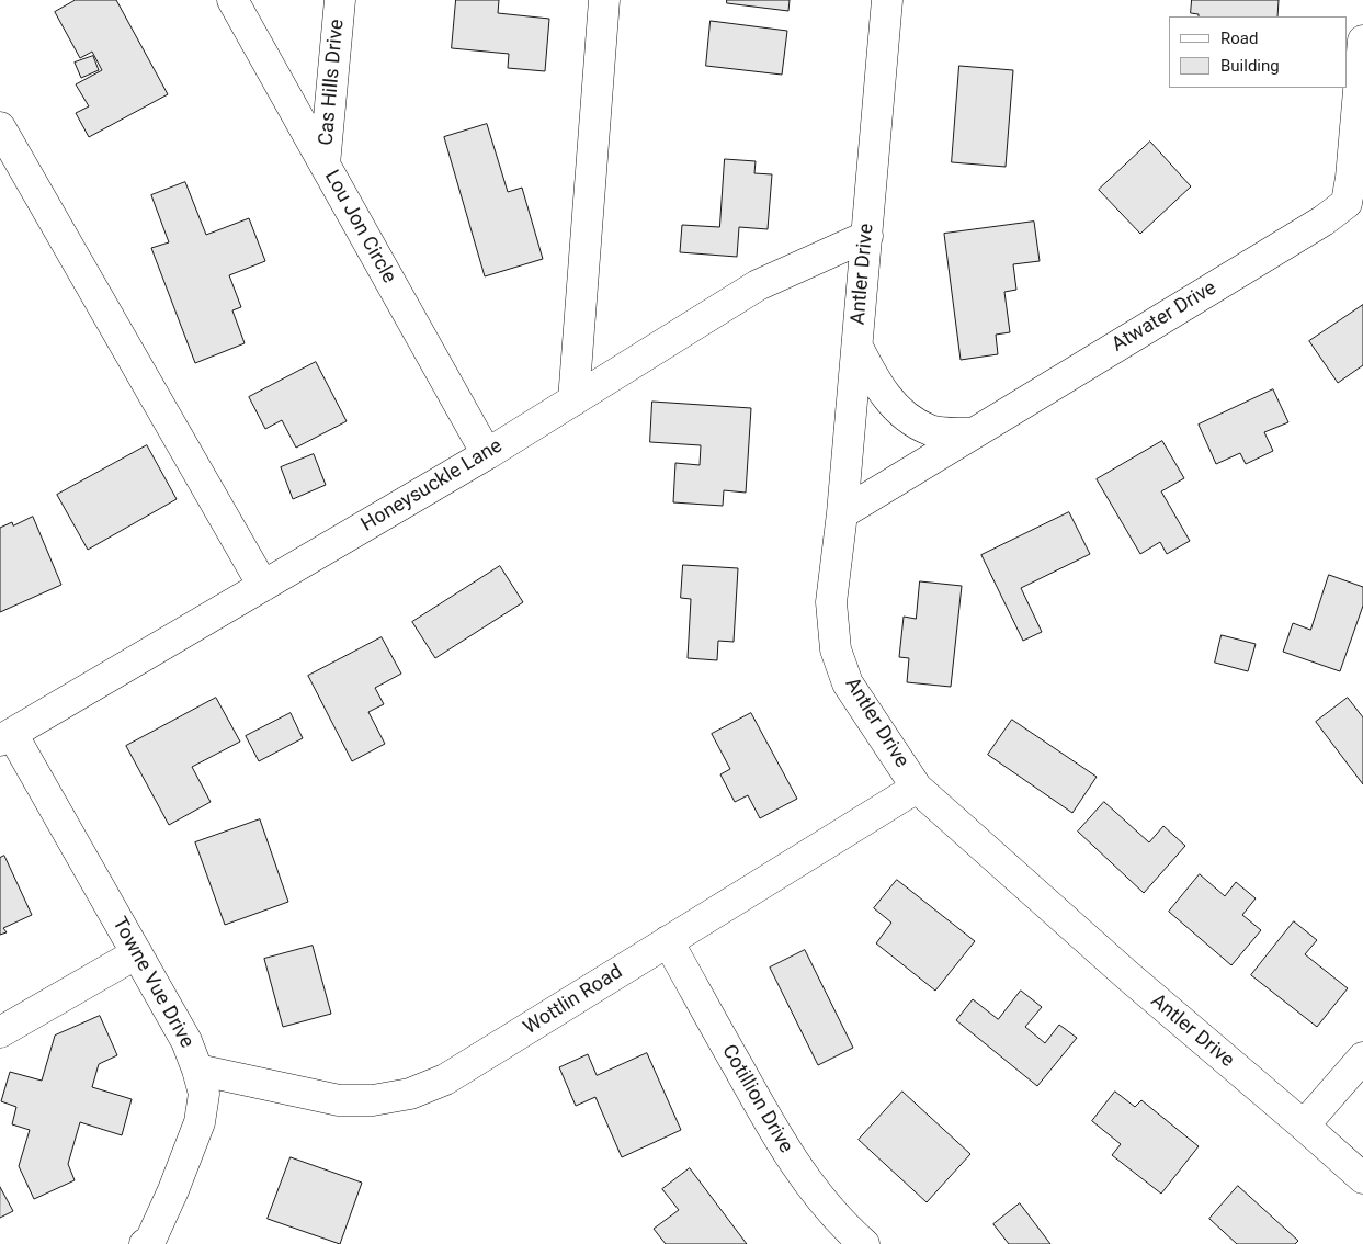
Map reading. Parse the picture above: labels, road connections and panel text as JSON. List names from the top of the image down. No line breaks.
{"streets":{"street":["Cas Hills Drive","Lou Jon Circle","Antler Drive","Atwater Drive","Honeysuckle Lane","Towne Vue Drive","Wottlin Road","Cotillion Drive"]},"crossings":[["Cas Hills Drive","Lou Jon Circle"],["Lou Jon Circle","Honeysuckle Lane"],["Antler Drive","Atwater Drive"],["Antler Drive","Honeysuckle Lane"],["Antler Drive","Wottlin Road"],["Honeysuckle Lane","Towne Vue Drive"],["Towne Vue Drive","Wottlin Road"],["Wottlin Road","Cotillion Drive"]],"legend":["Road","Building"]}
